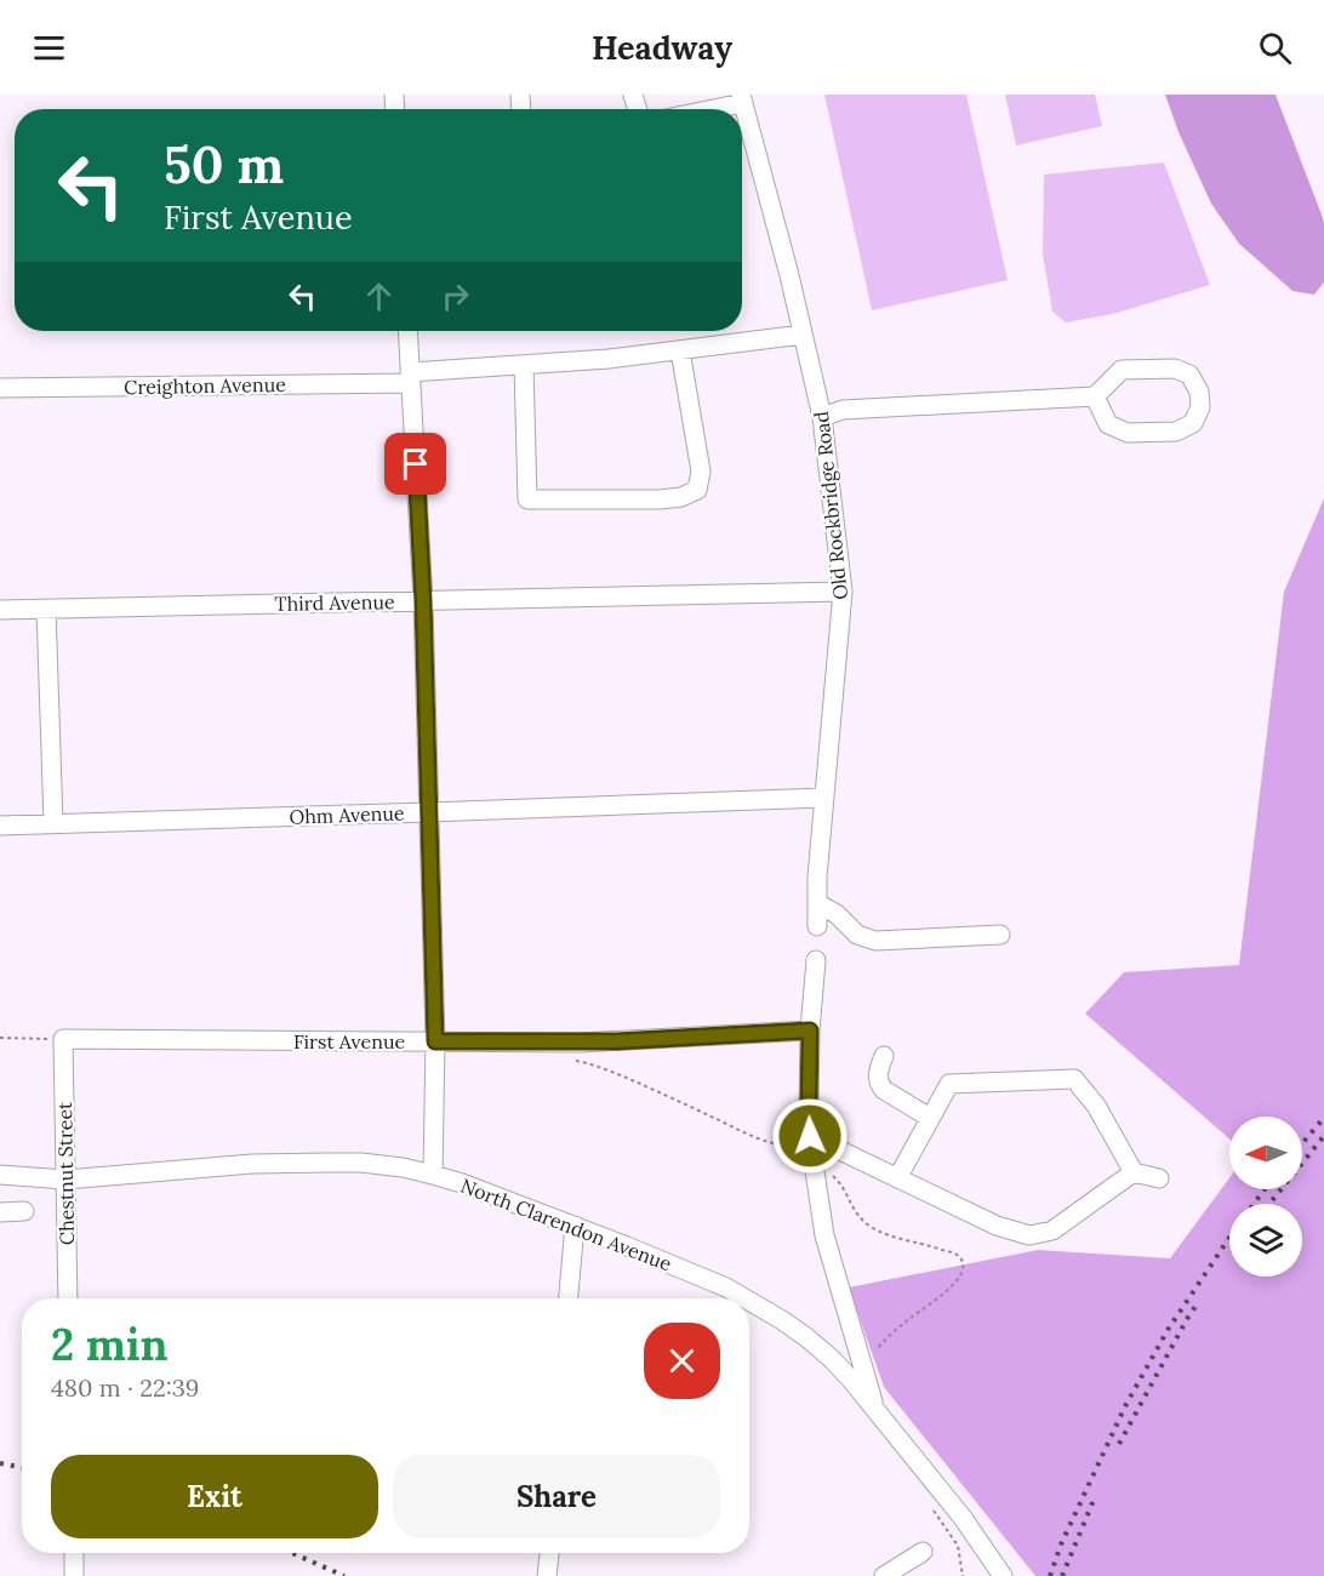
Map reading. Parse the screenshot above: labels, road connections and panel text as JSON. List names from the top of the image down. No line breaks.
{"streets":{"street":["Creighton Avenue","Old Rockbridge Road","Third Avenue","Ohm Avenue","First Avenue","Chestnut Street","North Clarendon Avenue"]},"crossings":[["Creighton Avenue","Old Rockbridge Road"],["Old Rockbridge Road","Third Avenue"],["Old Rockbridge Road","Ohm Avenue"],["First Avenue","Chestnut Street"],["Chestnut Street","North Clarendon Avenue"]],"north":"left","page":{"header":"Headway","turn":["50 m","First Avenue"],"heading":["2 min","480 m · 22:39"],"buttons":["Exit","Share"]}}
